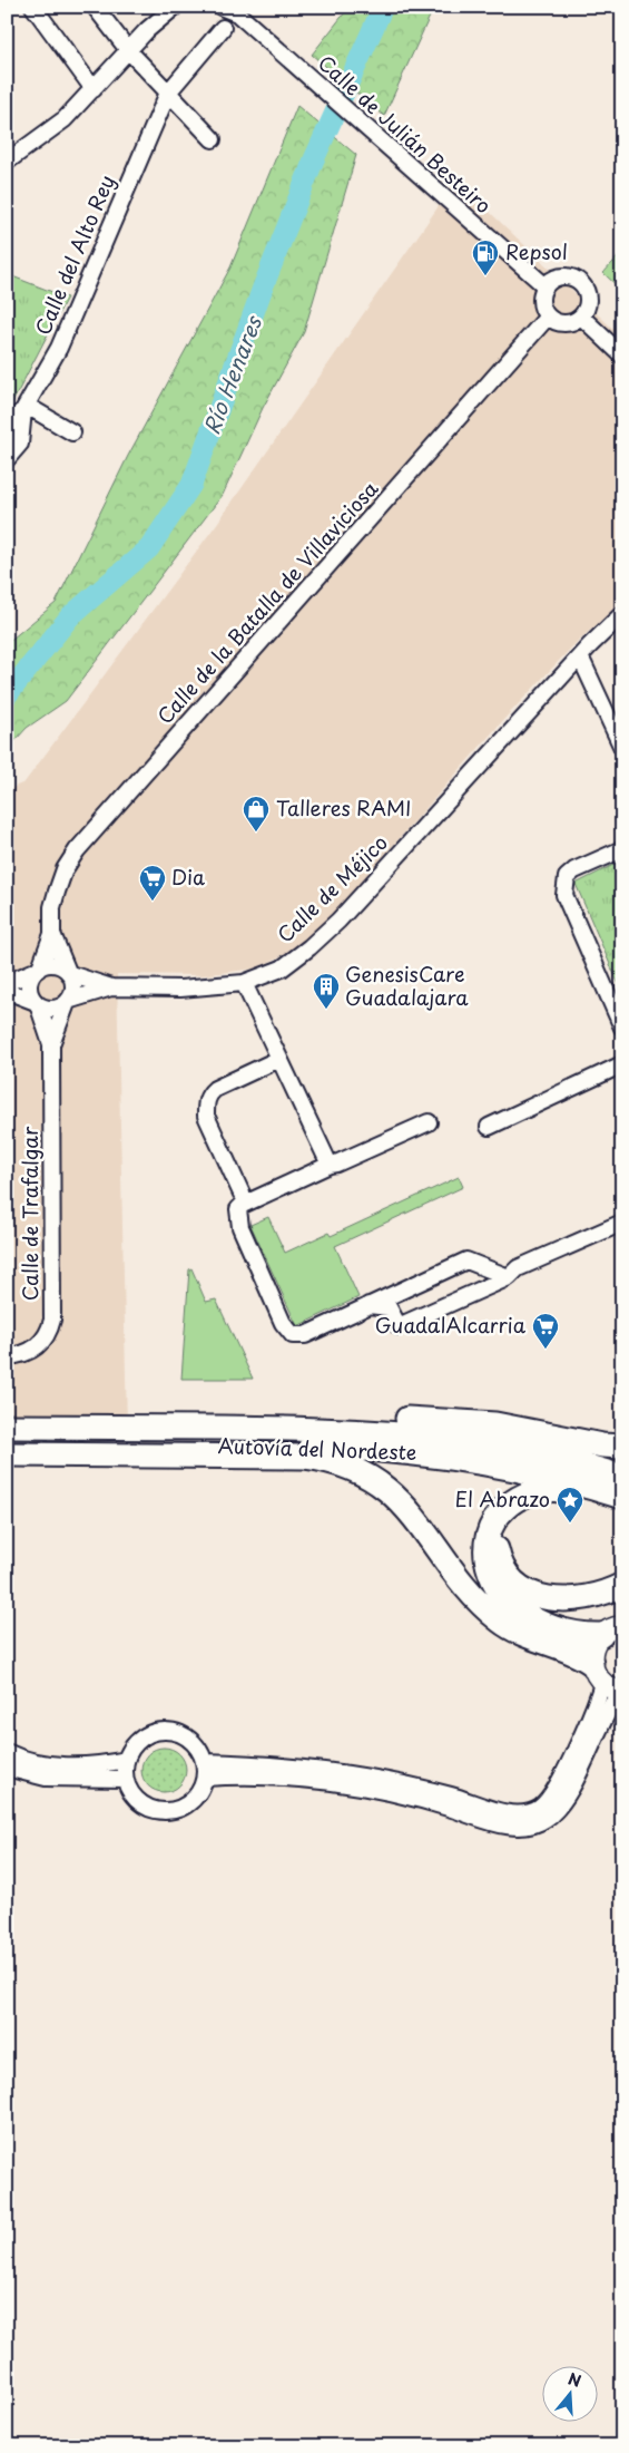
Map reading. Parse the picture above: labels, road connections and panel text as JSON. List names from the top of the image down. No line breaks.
{"streets":{"highway":["Autovía del Nordeste"],"street":["Calle de Julián Besteiro","Calle del Alto Rey","Calle de la Batalla de Villaviciosa","Calle de Méjico","Calle de Trafalgar"]},"crossings":[["Calle de Julián Besteiro","Calle de la Batalla de Villaviciosa"],["Calle de la Batalla de Villaviciosa","Calle de Méjico"],["Calle de la Batalla de Villaviciosa","Calle de Trafalgar"],["Calle de Méjico","Calle de Trafalgar"]],"water":["Río Henares"],"places":{"fuel station":["Repsol"],"shop":["Talleres RAMI"],"supermarket":["Dia","GuadalAlcarria"],"building":["GenesisCare Guadalajara"],"place":["El Abrazo"]},"north":"top"}
